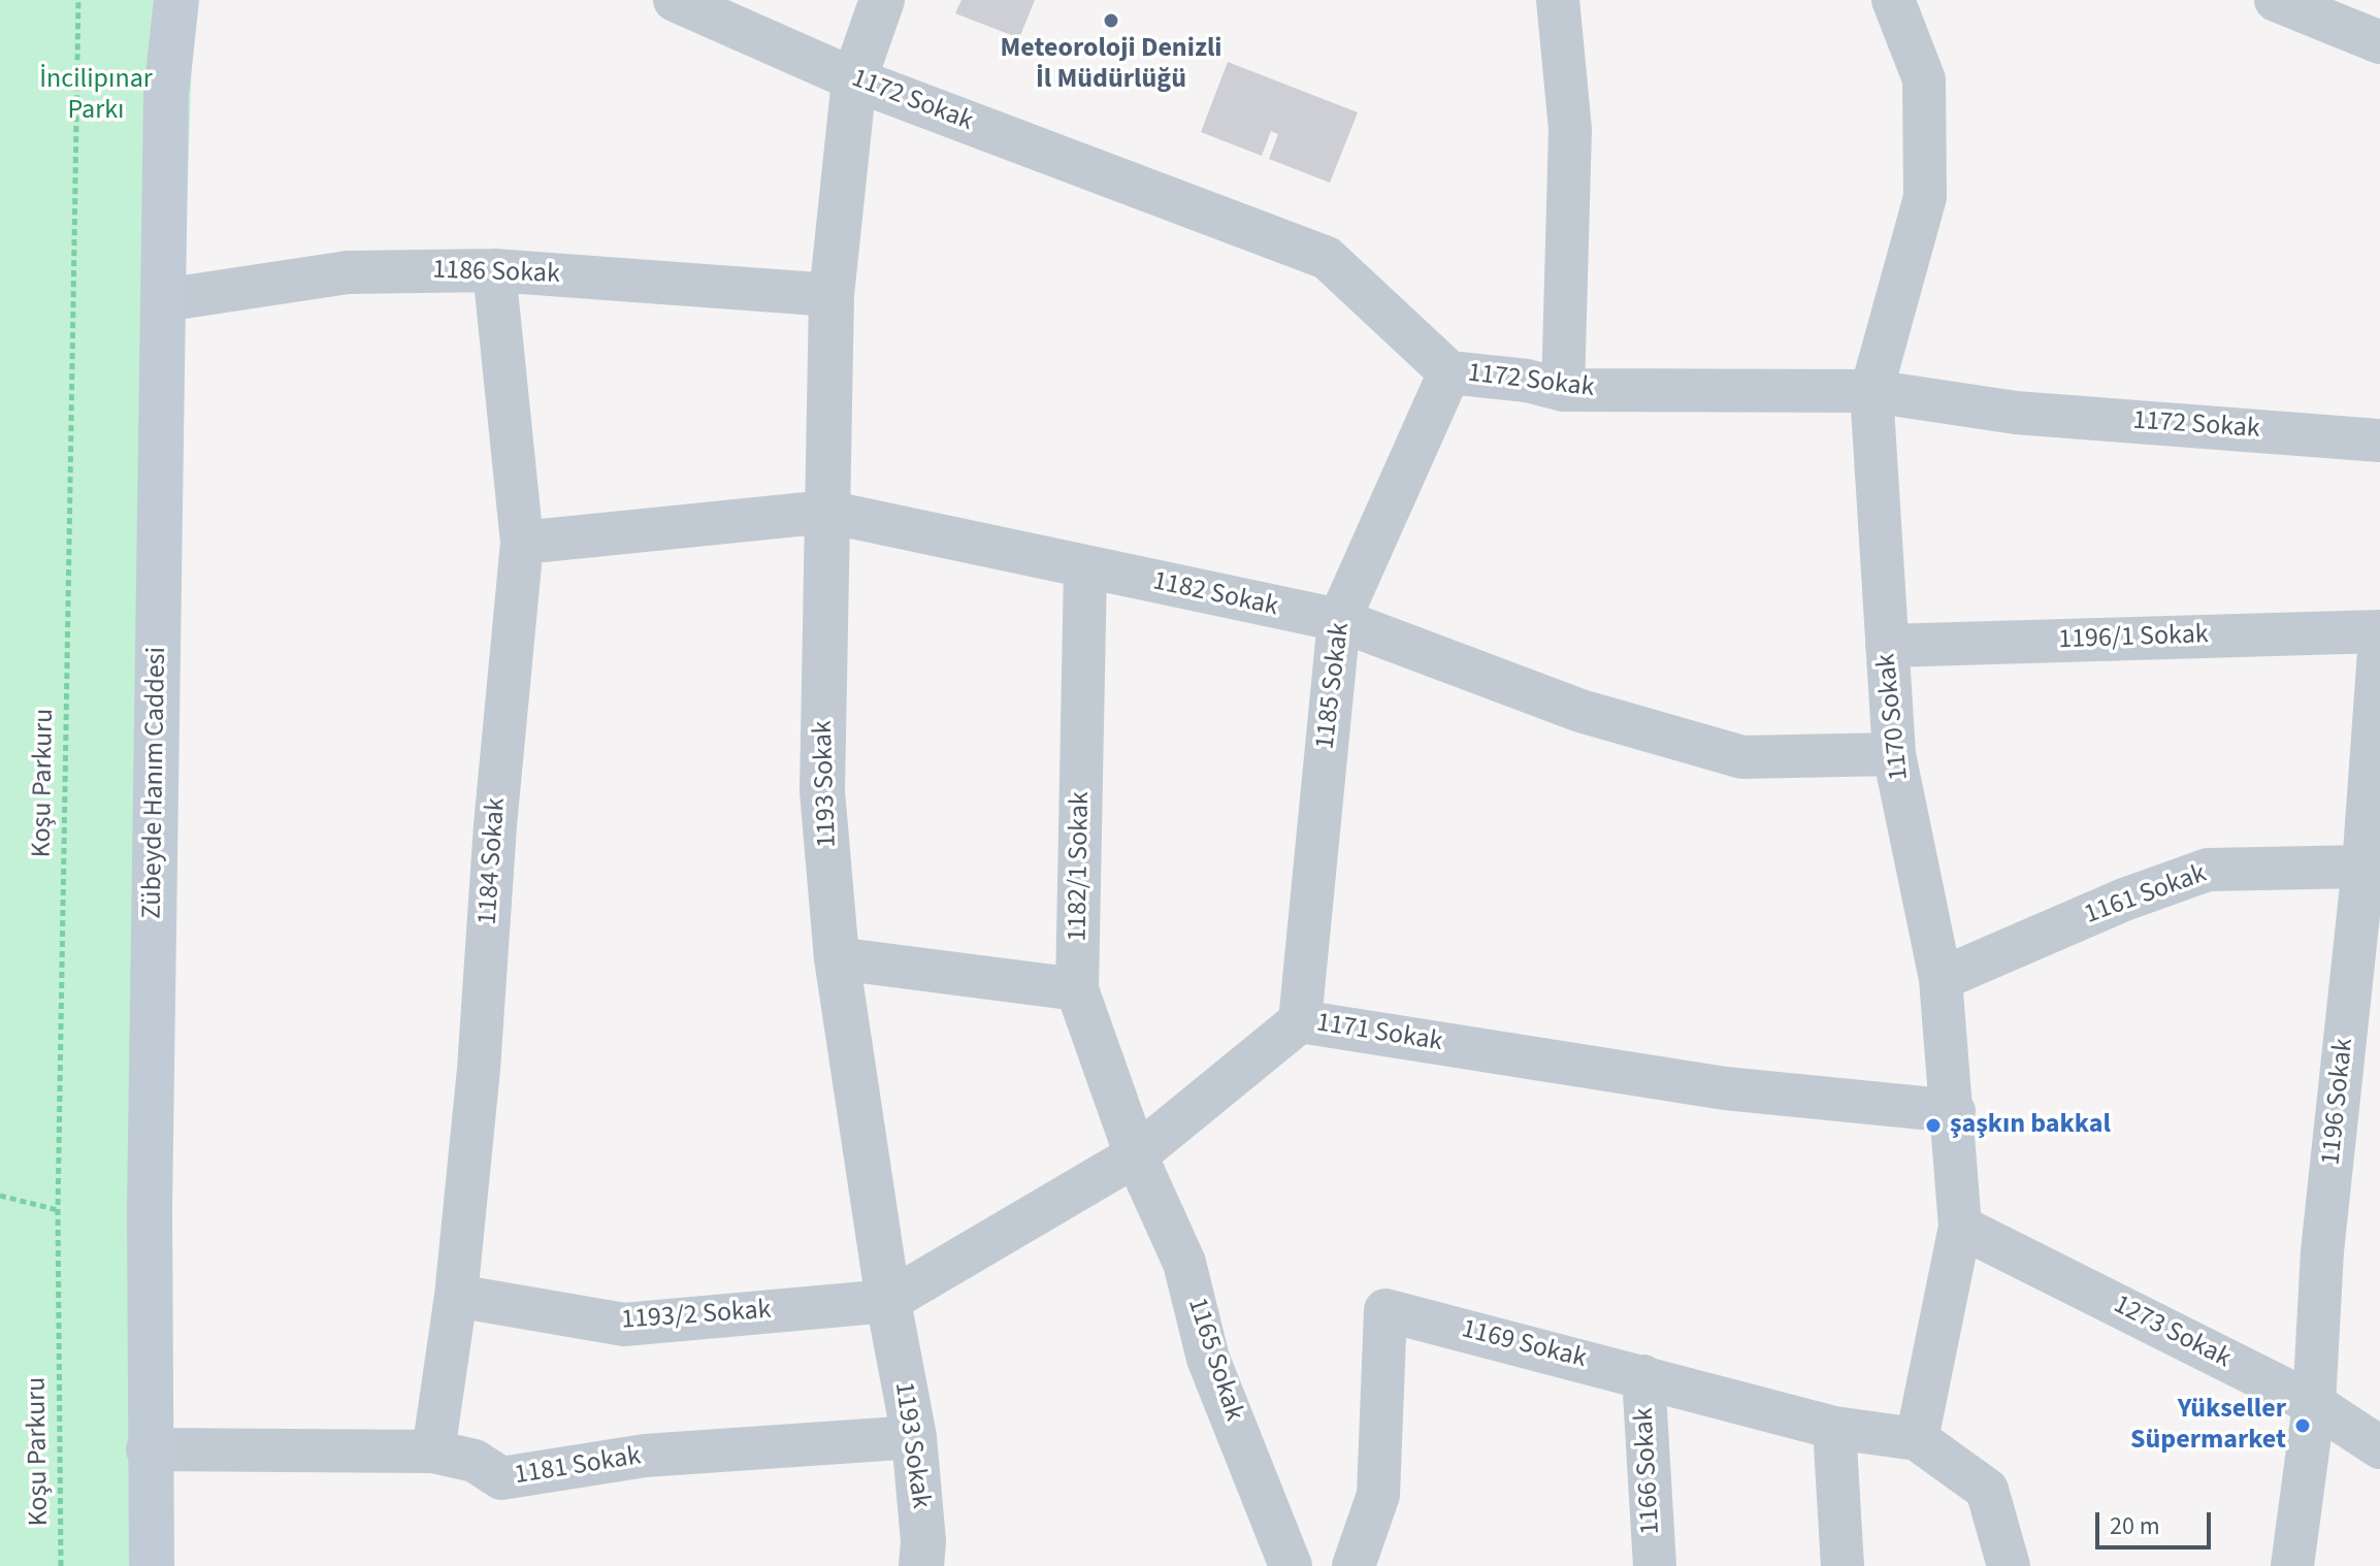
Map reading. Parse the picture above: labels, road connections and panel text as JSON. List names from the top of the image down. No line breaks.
{"streets":{"main road":["Zübeyde Hanım Caddesi"],"street":["1172 Sokak","1186 Sokak","1182 Sokak","1196/1 Sokak","1185 Sokak","1170 Sokak","1193 Sokak","1184 Sokak","1182/1 Sokak","1161 Sokak","1171 Sokak","1196 Sokak","1193/2 Sokak","1273 Sokak","1169 Sokak","1165 Sokak","1181 Sokak","1166 Sokak"],"path":["Koşu Parkuru"]},"crossings":[["1172 Sokak","1185 Sokak"],["1172 Sokak","1170 Sokak"],["1172 Sokak","1193 Sokak"],["1186 Sokak","Zübeyde Hanım Caddesi"],["1186 Sokak","1193 Sokak"],["1186 Sokak","1184 Sokak"],["1182 Sokak","1185 Sokak"],["1182 Sokak","1170 Sokak"],["1182 Sokak","1193 Sokak"],["1182 Sokak","1184 Sokak"],["1182 Sokak","1182/1 Sokak"],["1196/1 Sokak","1170 Sokak"],["1185 Sokak","1171 Sokak"],["1170 Sokak","1161 Sokak"],["1170 Sokak","1171 Sokak"],["1170 Sokak","1273 Sokak"],["1170 Sokak","1169 Sokak"],["Zübeyde Hanım Caddesi","1181 Sokak"],["1193 Sokak","1171 Sokak"],["1193 Sokak","1193/2 Sokak"],["1193 Sokak","1181 Sokak"],["1184 Sokak","1193/2 Sokak"],["1184 Sokak","1181 Sokak"],["1182/1 Sokak","1171 Sokak"],["1182/1 Sokak","1165 Sokak"],["1161 Sokak","1196 Sokak"],["1171 Sokak","1193/2 Sokak"],["1171 Sokak","1165 Sokak"],["1196 Sokak","1273 Sokak"],["1169 Sokak","1166 Sokak"]],"parks":["İncilipınar Parkı"],"places":["Meteoroloji Denizli İl Müdürlüğü","şaşkın bakkal","Yükseller Süpermarket"],"scale_bar":"20 m"}
